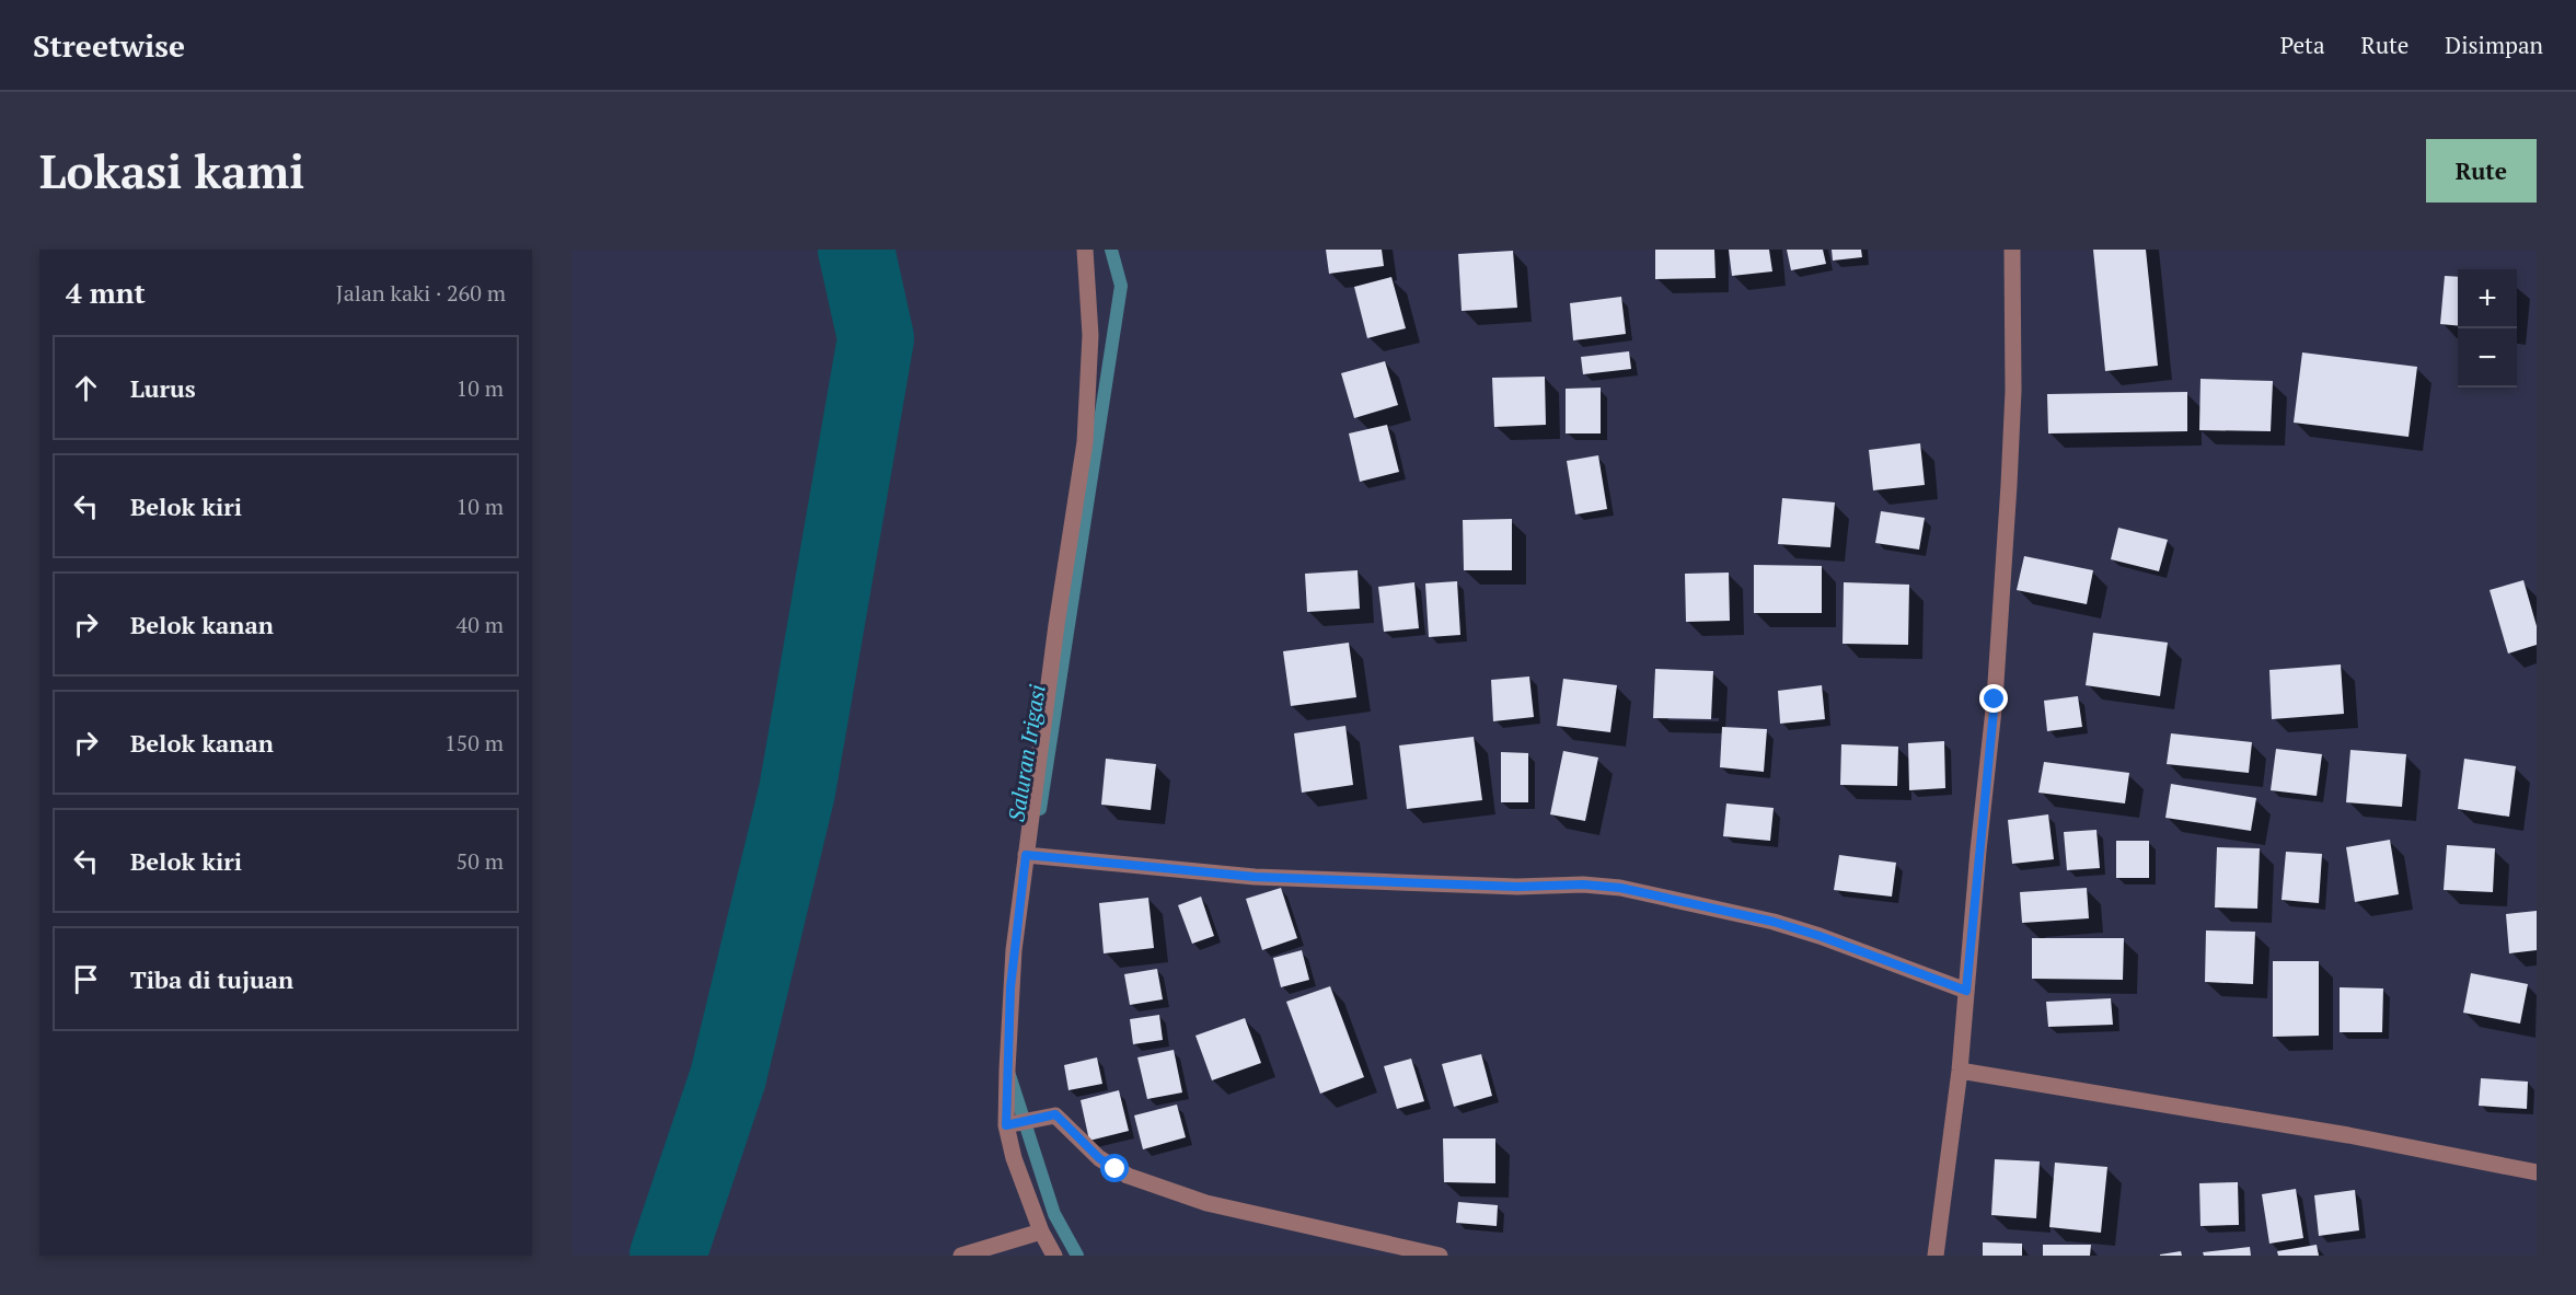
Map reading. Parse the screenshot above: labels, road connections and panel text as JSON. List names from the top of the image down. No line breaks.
{"water":["Saluran Irigasi"],"page":{"header":"Streetwise","nav":["Peta","Rute","Disimpan"],"buttons":"Rute","title":"Lokasi kami","heading":["4 mnt","Jalan kaki · 260 m"],"map_buttons":["+","−"],"list":[["Lurus","10 m"],["Belok kiri","10 m"],["Belok kanan","40 m"],["Belok kanan","150 m"],["Belok kiri","50 m"],"Tiba di tujuan"]}}
